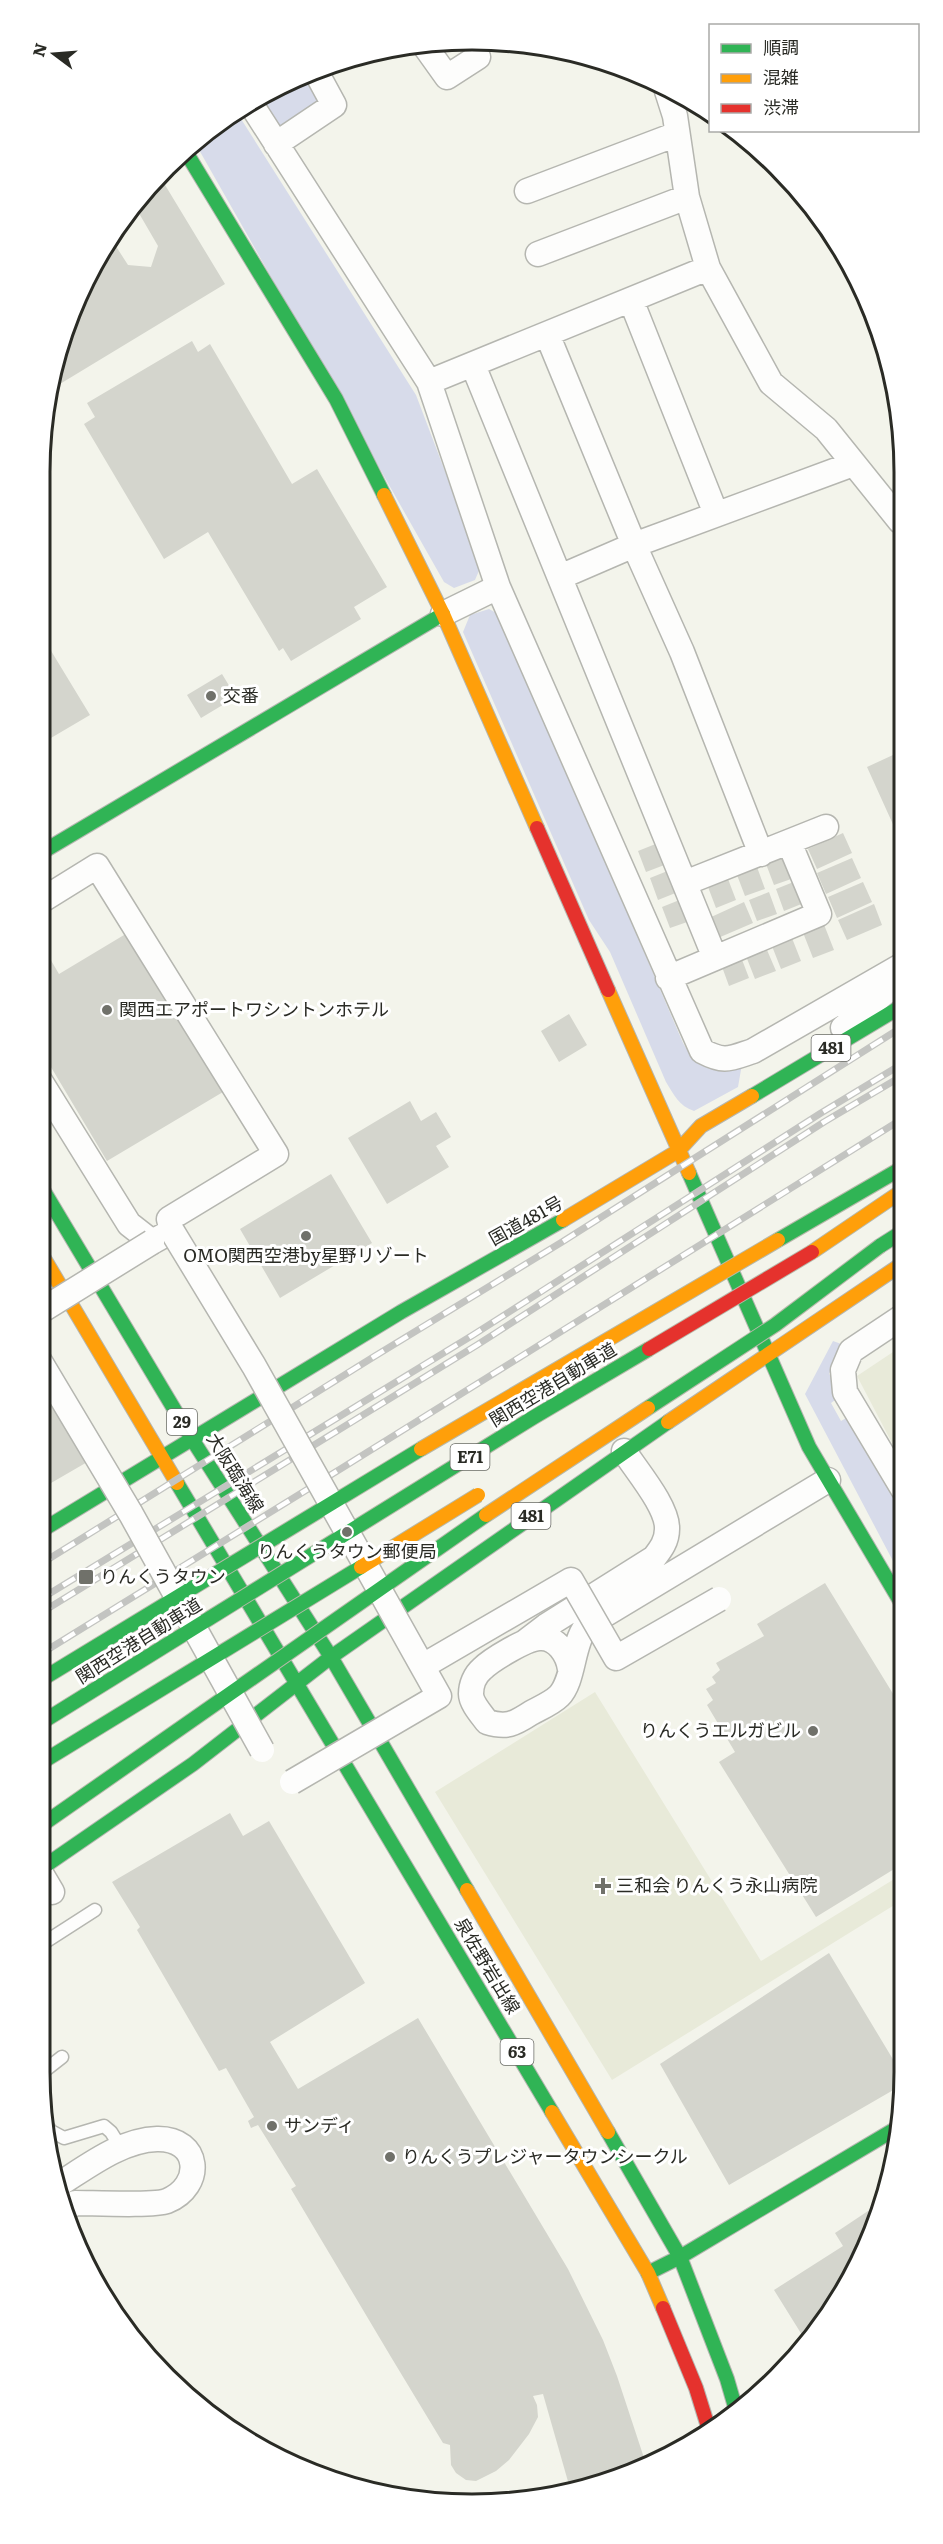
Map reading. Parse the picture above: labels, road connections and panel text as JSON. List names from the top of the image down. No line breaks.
{"streets":{"main road":["481","国道481号","関西空港自動車道","29","E71","大阪臨海線","泉佐野岩出線","63"]},"crossings":[["481","国道481号"],["481","29"],["481","大阪臨海線"],["481","泉佐野岩出線"],["国道481号","29"],["国道481号","大阪臨海線"],["29","泉佐野岩出線"],["大阪臨海線","泉佐野岩出線"]],"places":{"other":["交番","関西エアポートワシントンホテル","OMO関西空港by星野リゾート","りんくうタウン郵便局","りんくうエルガビル","サンディ","りんくうプレジャータウンシークル"],"transit":["りんくうタウン"],"health":["三和会 りんくう永山病院"]},"legend":["順調","混雑","渋滞"],"north":"left"}
